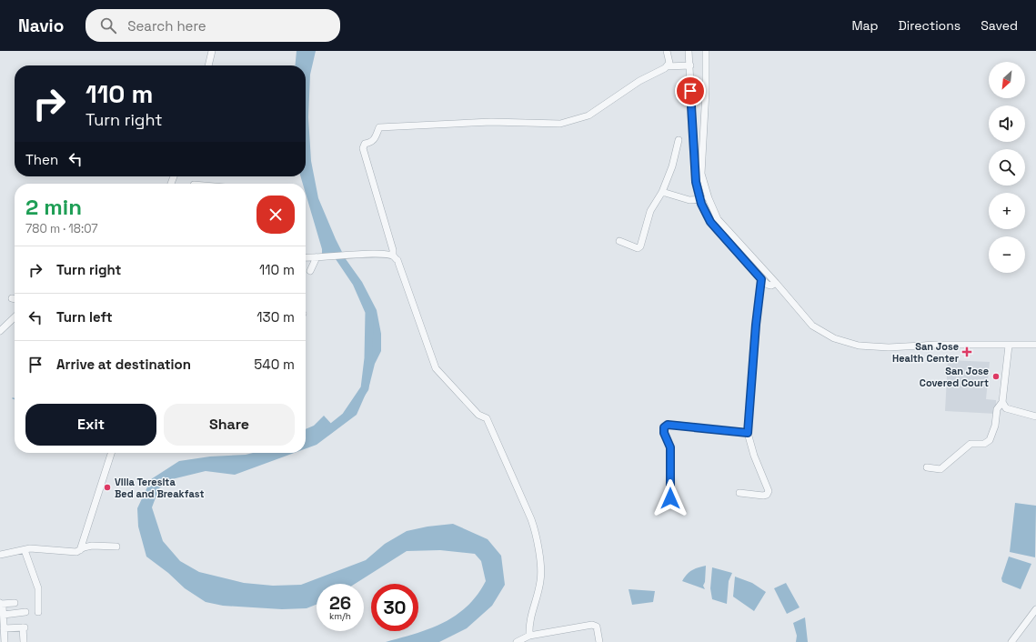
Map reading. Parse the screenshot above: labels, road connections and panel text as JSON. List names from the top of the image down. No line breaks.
{"places":{"health":["San Jose Health Center"],"other":["San Jose Covered Court","Villa Teresita Bed and Breakfast"]},"north":"bottom left","page":{"header":"Navio","search":"Search here","nav":["Map","Directions","Saved"],"map_buttons":["+","−"],"turn":["110 m","Turn right"],"then":"Then","heading":["2 min","780 m · 18:07"],"list":[{"name":"Turn right","value":"110 m"},{"name":"Turn left","value":"130 m"},{"name":"Arrive at destination","value":"540 m"}],"buttons":["Exit","Share"],"speed":"26 km/h","limit":"30"}}
